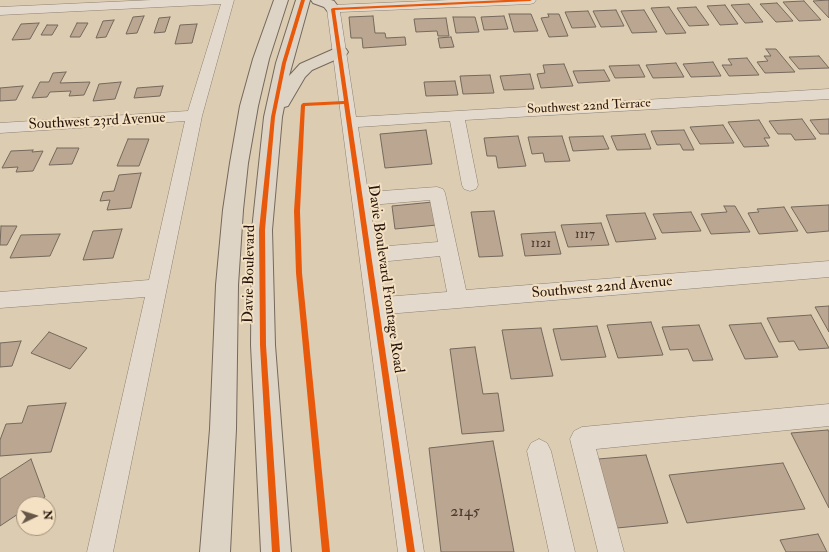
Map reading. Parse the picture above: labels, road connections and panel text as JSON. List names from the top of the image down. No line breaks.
{"streets":{"main road":["Davie Boulevard"],"street":["Southwest 22nd Terrace","Southwest 23rd Avenue","Davie Boulevard Frontage Road","Southwest 22nd Avenue"]},"crossings":[["Southwest 22nd Terrace","Davie Boulevard Frontage Road"],["Davie Boulevard Frontage Road","Southwest 22nd Avenue"]],"house_numbers":["1117","1121","2145"],"north":"right"}
